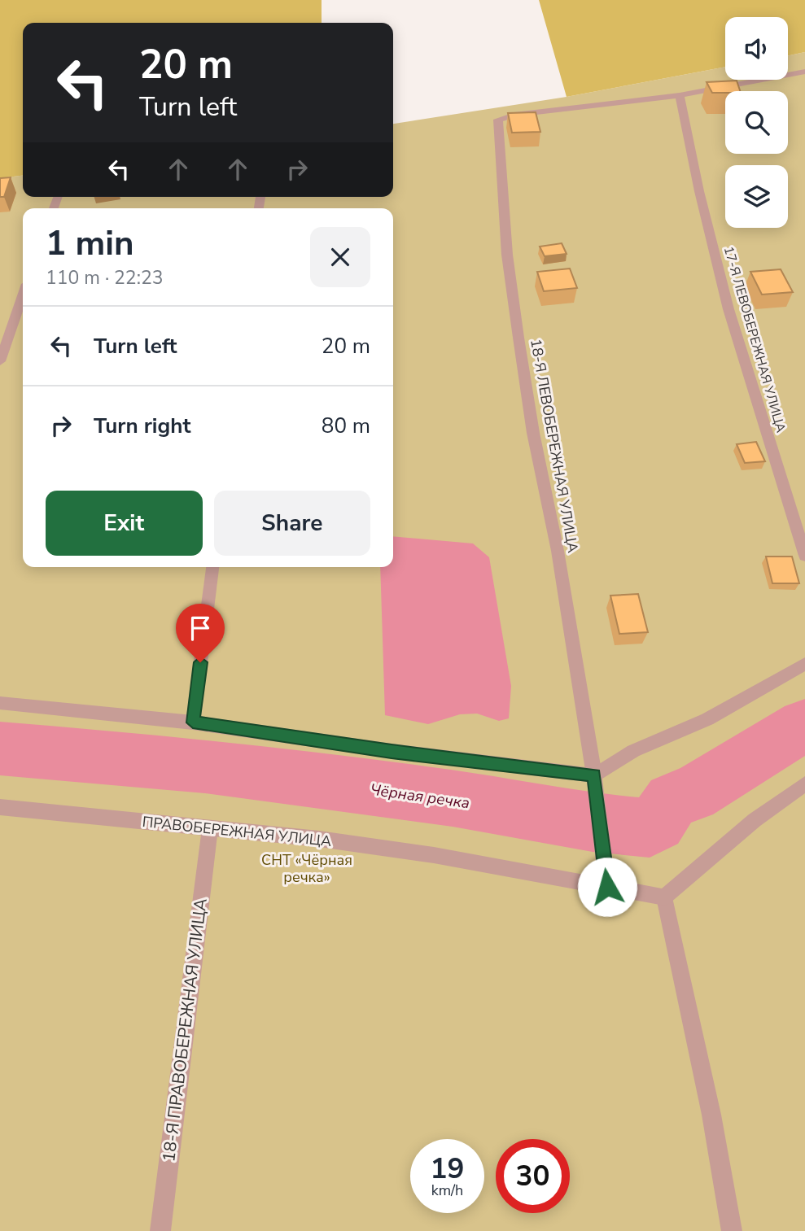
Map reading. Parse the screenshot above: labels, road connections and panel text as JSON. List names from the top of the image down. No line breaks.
{"streets":{"street":["17-Я ЛЕВОБЕРЕЖНАЯ УЛИЦА","18-Я ЛЕВОБЕРЕЖНАЯ УЛИЦА","ПРАВОБЕРЕЖНАЯ УЛИЦА","18-Я ПРАВОБЕРЕЖНАЯ УЛИЦА"]},"crossings":[["17-Я ЛЕВОБЕРЕЖНАЯ УЛИЦА","18-Я ЛЕВОБЕРЕЖНАЯ УЛИЦА"],["18-Я ЛЕВОБЕРЕЖНАЯ УЛИЦА","ПРАВОБЕРЕЖНАЯ УЛИЦА"],["ПРАВОБЕРЕЖНАЯ УЛИЦА","18-Я ПРАВОБЕРЕЖНАЯ УЛИЦА"]],"water":["Чёрная речка"],"parks":["СНТ «Чёрная речка»"],"page":{"turn":["20 m","Turn left"],"heading":["1 min","110 m · 22:23"],"list":[{"name":"Turn left","value":"20 m"},{"name":"Turn right","value":"80 m"}],"buttons":["Exit","Share"],"speed":"19 km/h","limit":"30"}}
